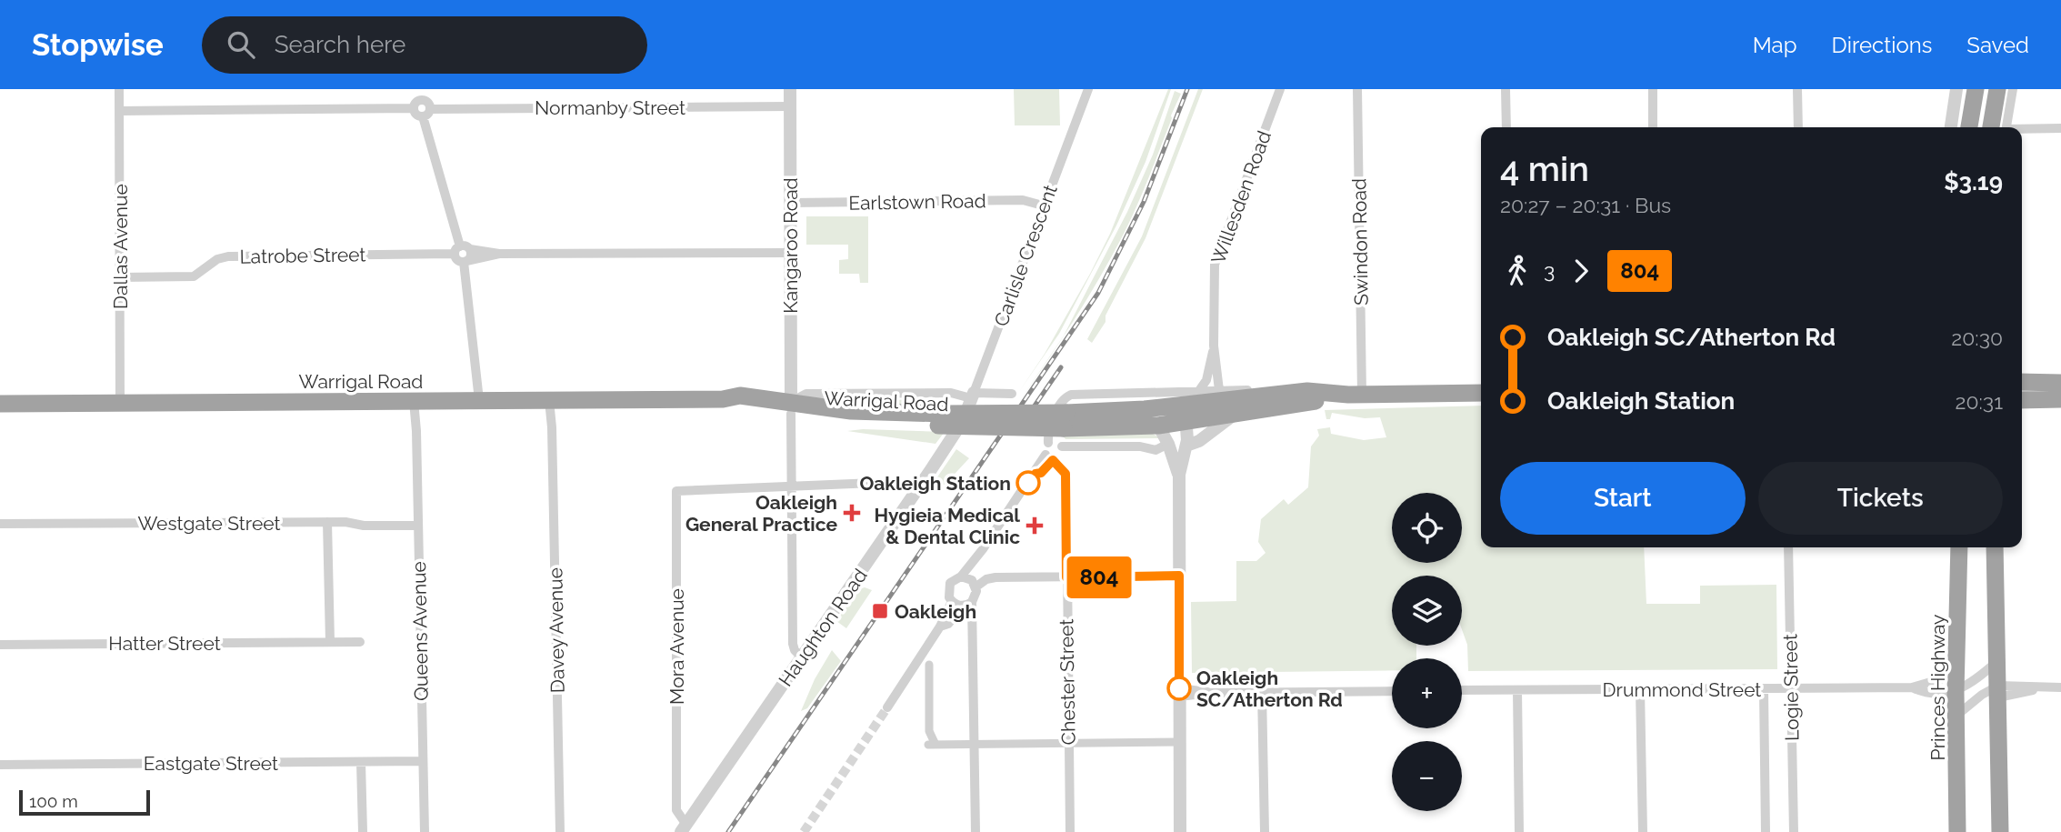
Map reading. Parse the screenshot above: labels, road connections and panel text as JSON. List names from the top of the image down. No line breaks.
{"streets":{"highway":["Warrigal Road","Princes Highway"],"street":["Normanby Street","Willesden Road","Earlstown Road","Swindon Road","Kangaroo Road","Dallas Avenue","Latrobe Street","Carlisle Crescent","Westgate Street","Haughton Road","Davey Avenue","Queens Avenue","Hatter Street","Mora Avenue","Chester Street","Logie Street","Drummond Street","Eastgate Street"]},"crossings":[["Normanby Street","Kangaroo Road"],["Willesden Road","Warrigal Road"],["Earlstown Road","Kangaroo Road"],["Earlstown Road","Carlisle Crescent"],["Swindon Road","Warrigal Road"],["Kangaroo Road","Latrobe Street"],["Kangaroo Road","Warrigal Road"],["Dallas Avenue","Latrobe Street"],["Dallas Avenue","Warrigal Road"],["Carlisle Crescent","Warrigal Road"],["Carlisle Crescent","Haughton Road"],["Warrigal Road","Davey Avenue"],["Warrigal Road","Queens Avenue"],["Westgate Street","Queens Avenue"],["Haughton Road","Mora Avenue"],["Queens Avenue","Eastgate Street"],["Logie Street","Drummond Street"],["Princes Highway","Drummond Street"]],"places":{"other":["Oakleigh Station","Oakleigh SC/Atherton Rd"],"health":["Oakleigh General Practice","Hygieia Medical & Dental Clinic"],"transit":["Oakleigh"]},"lines":["bus line 804"],"scale_bar":"100 m","page":{"header":"Stopwise","search":"Search here","nav":["Map","Directions","Saved"],"on_map":"804","heading":["4 min","20:27 – 20:31 · Bus","$3.19"],"legs":["3","804"],"list":[{"name":"Oakleigh SC/Atherton Rd","value":"20:30"},{"name":"Oakleigh Station","value":"20:31"}],"buttons":["Start","Tickets"],"map_buttons":["+","−"],"scale":"100 m"}}
